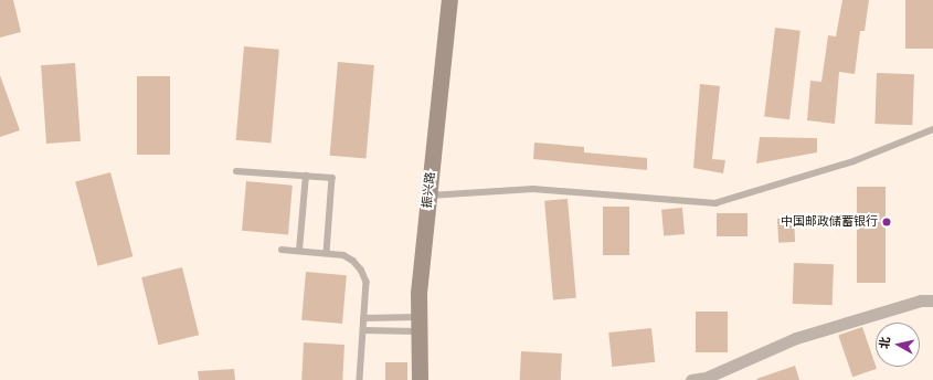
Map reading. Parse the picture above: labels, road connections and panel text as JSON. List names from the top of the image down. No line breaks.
{"streets":{"street":["振兴路"]},"places":["中国邮政储蓄银行"],"north":"left"}
